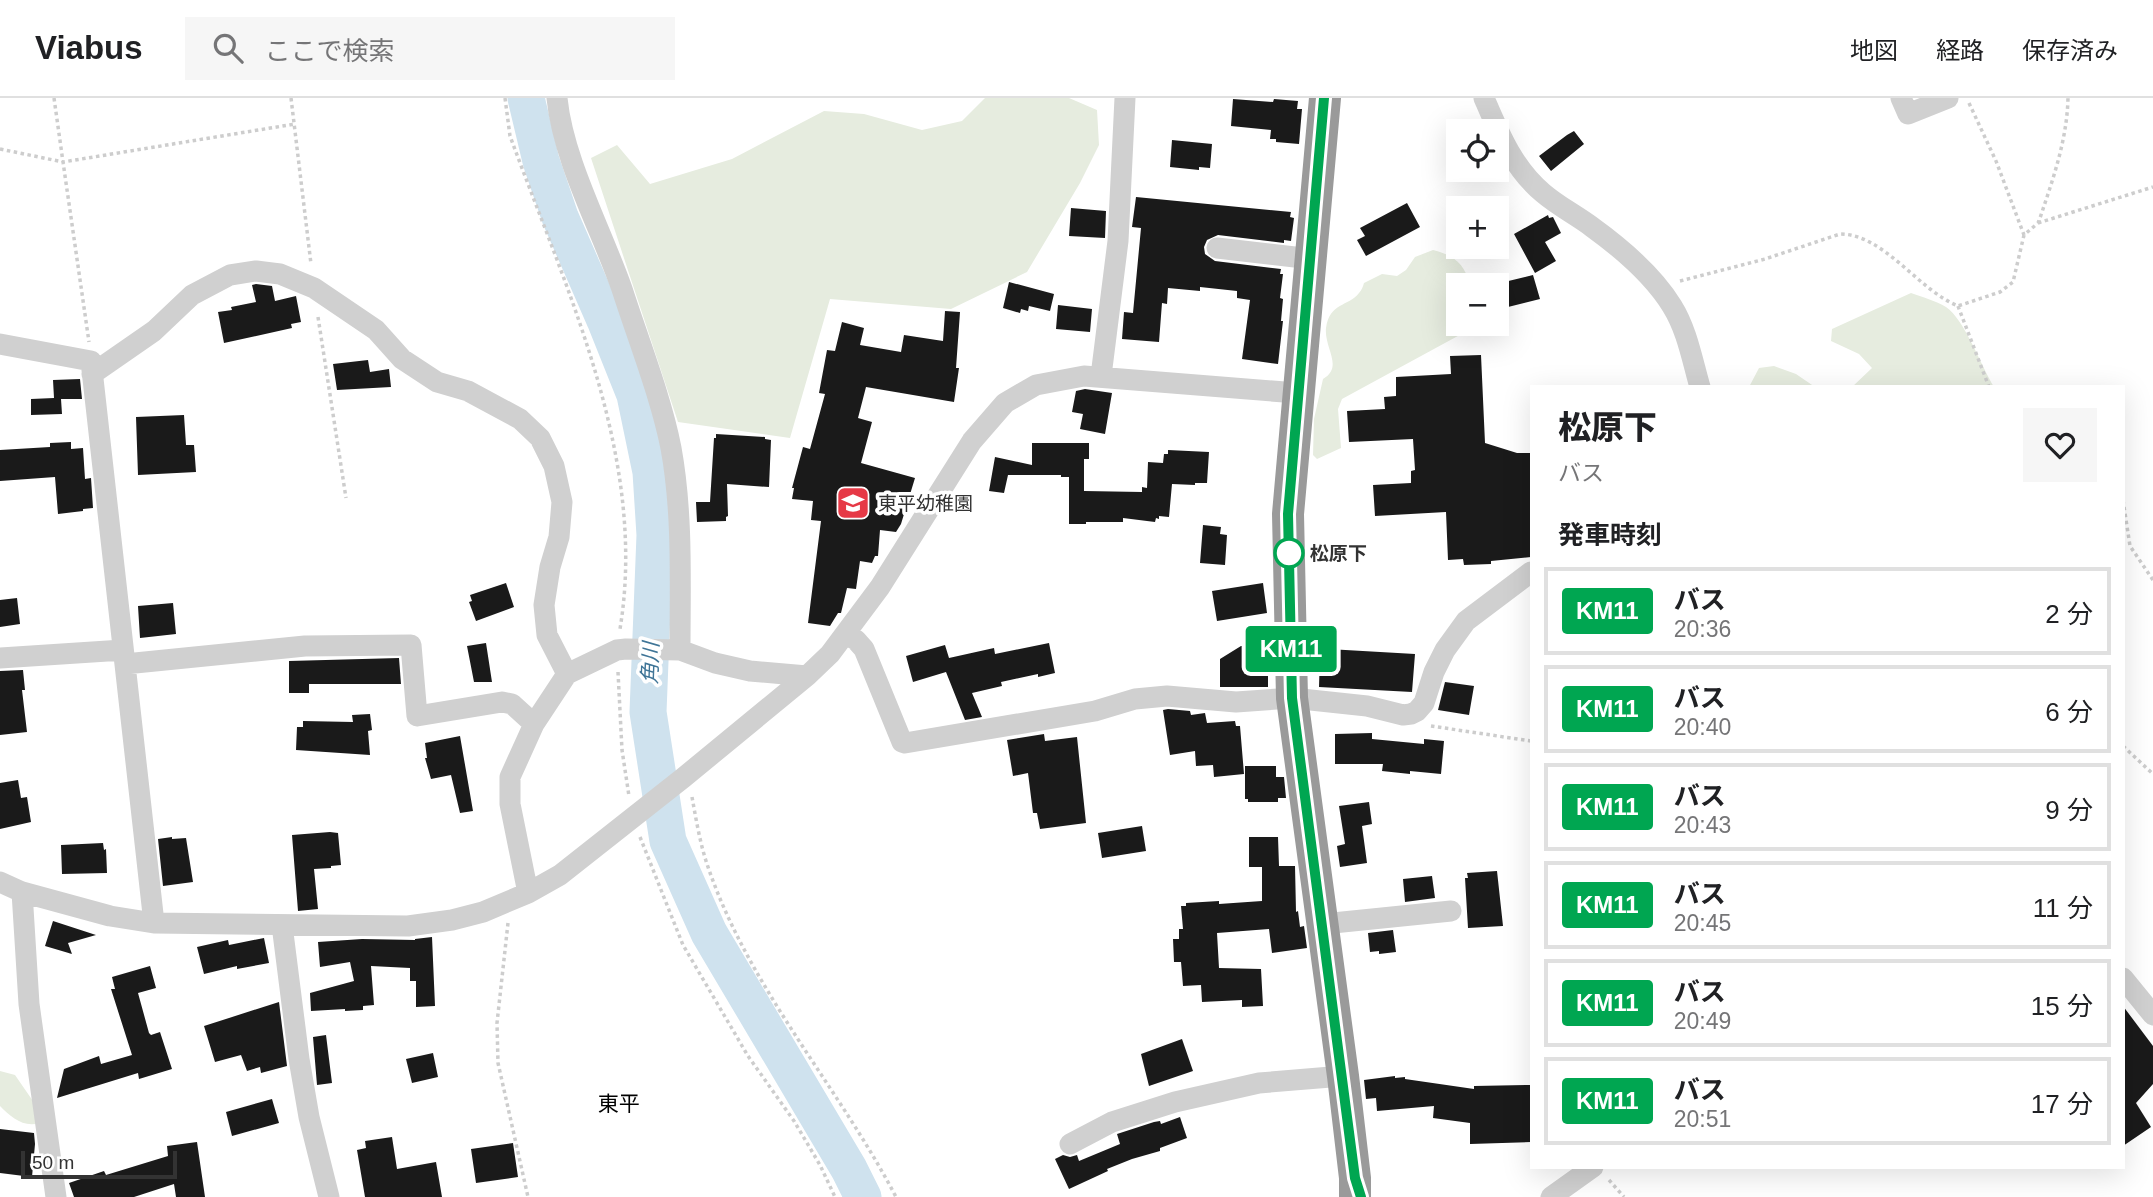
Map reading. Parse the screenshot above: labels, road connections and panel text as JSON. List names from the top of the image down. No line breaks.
{"districts":["東平"],"water":["角川"],"places":{"school or university":["東平幼稚園"],"other":["松原下"]},"lines":["bus line KM11"],"scale_bar":"50 m","page":{"header":"Viabus","search":"ここで検索","nav":["地図","経路","保存済み"],"on_map":"KM11","map_buttons":["+","−"],"heading":[["松原下","バス"],"発車時刻"],"list":[{"mark":"KM11","name":"バス","note":"20:36","value":"2 分"},{"mark":"KM11","name":"バス","note":"20:40","value":"6 分"},{"mark":"KM11","name":"バス","note":"20:43","value":"9 分"},{"mark":"KM11","name":"バス","note":"20:45","value":"11 分"},{"mark":"KM11","name":"バス","note":"20:49","value":"15 分"},{"mark":"KM11","name":"バス","note":"20:51","value":"17 分"}],"scale":"50 m"}}
